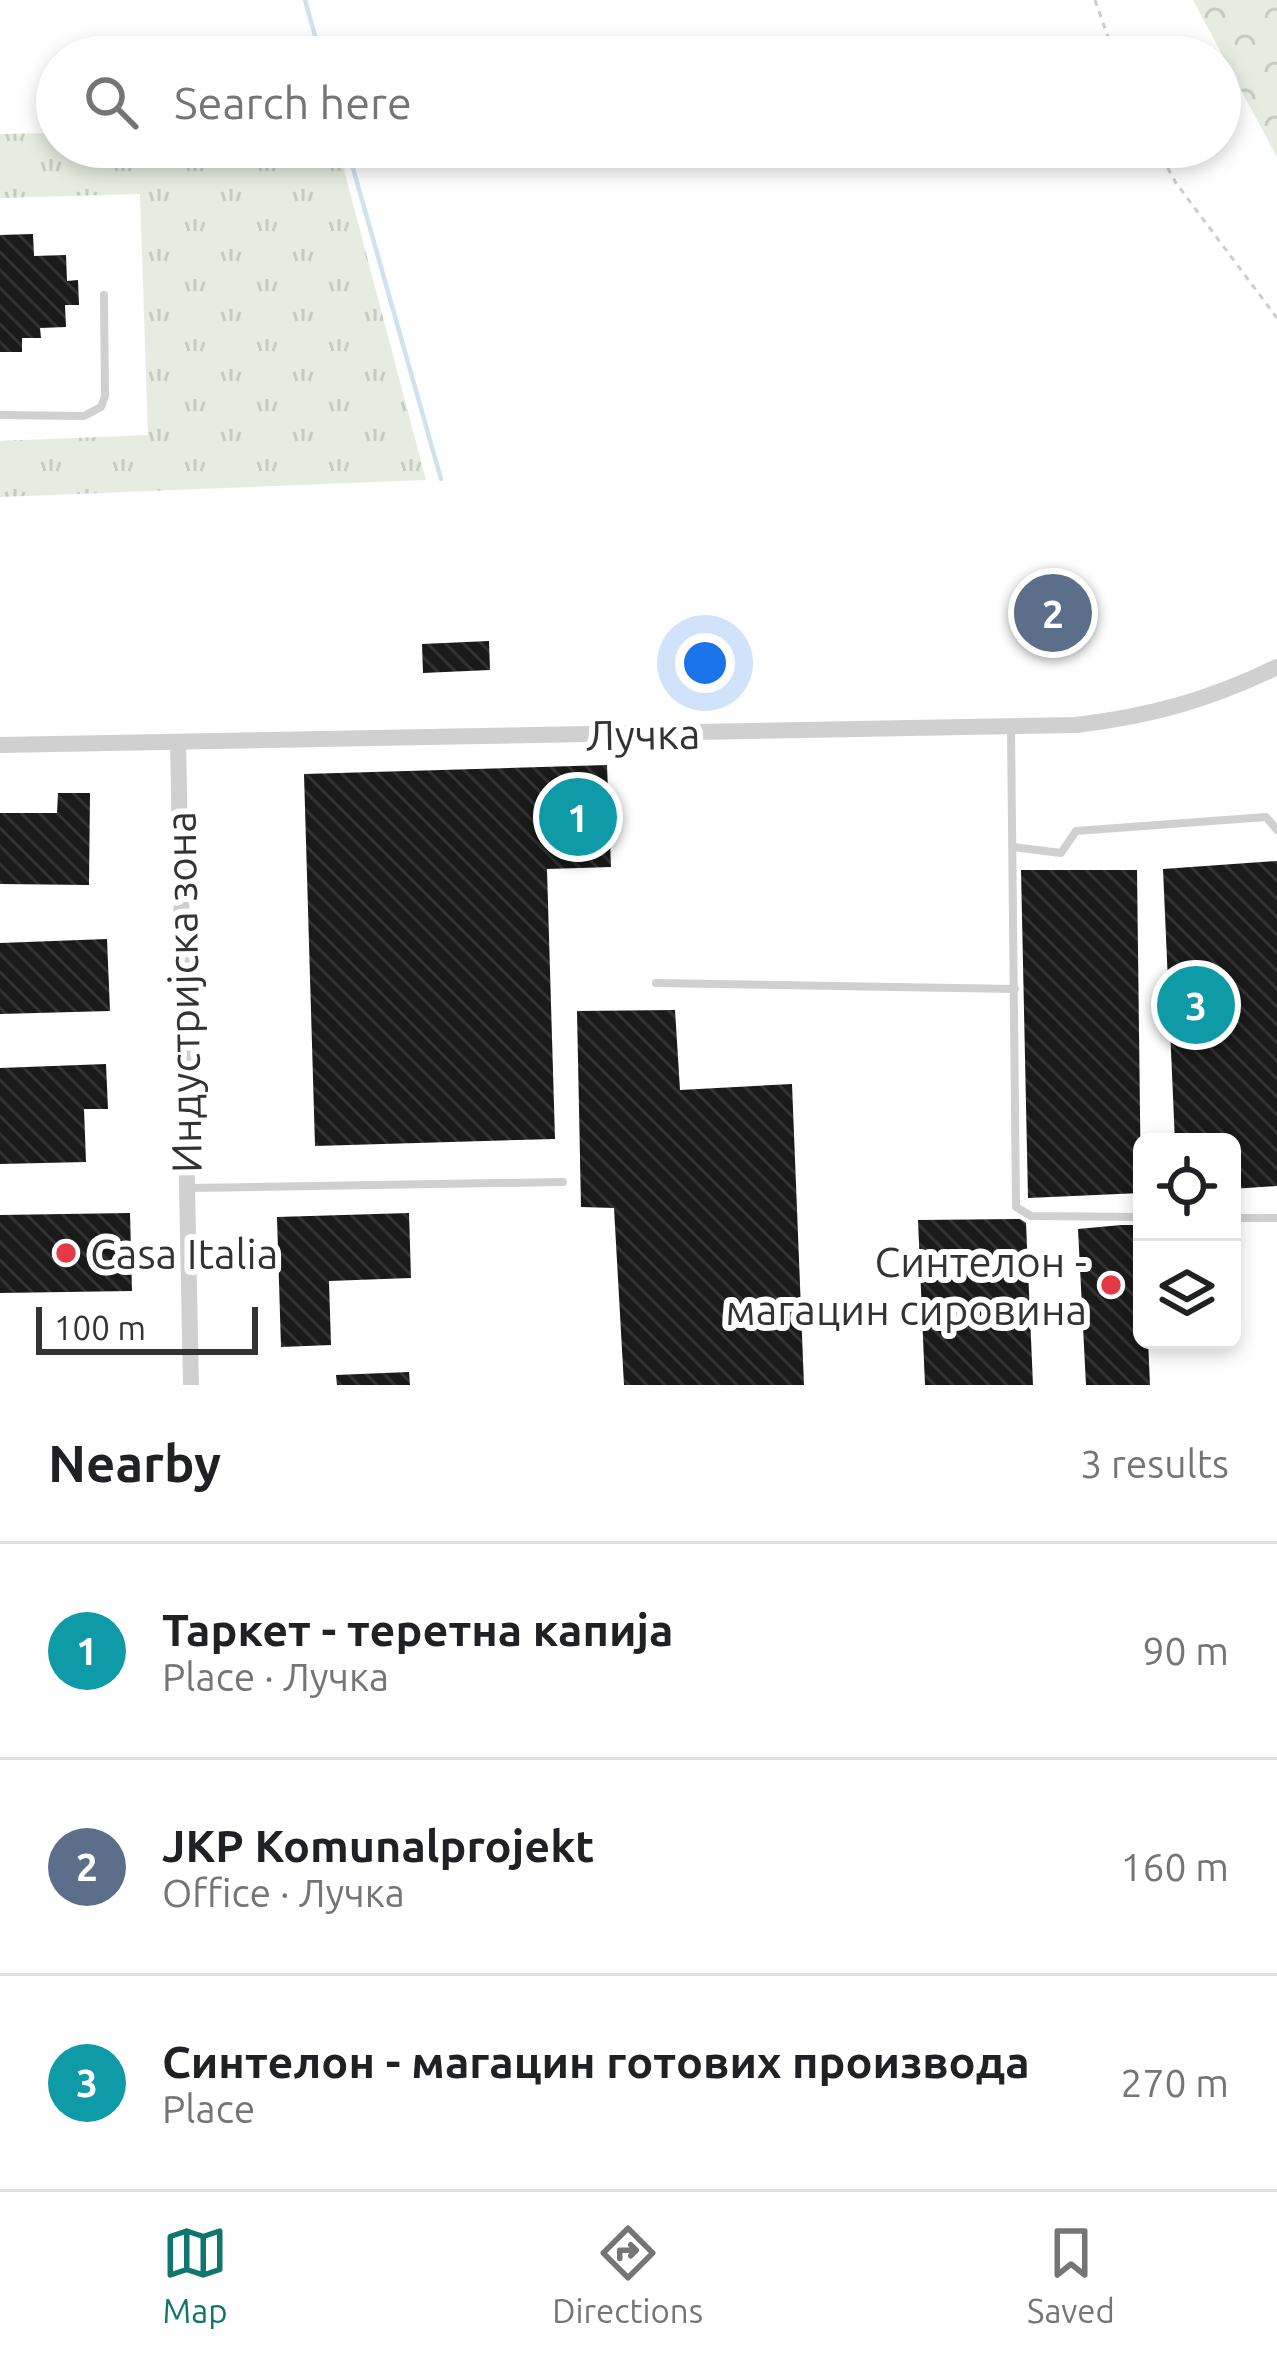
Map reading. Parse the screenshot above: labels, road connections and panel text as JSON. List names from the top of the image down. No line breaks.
{"streets":{"street":["Лучка","Индустријска зона"]},"crossings":[["Лучка","Индустријска зона"]],"places":["Casa Italia","Синтелон - магацин сировина"],"scale_bar":"100 m","page":{"search":"Search here","pins":["2","1","3"],"scale":"100 m","heading":["Nearby","3 results"],"list":[{"mark":"1","name":"Таркет - теретна капија","note":"Place · Лучка","value":"90 m"},{"mark":"2","name":"JKP Komunalprojekt","note":"Office · Лучка","value":"160 m"},{"mark":"3","name":"Синтелон - магацин готових производа","note":"Place","value":"270 m"}],"nav":["Map","Directions","Saved"]}}
